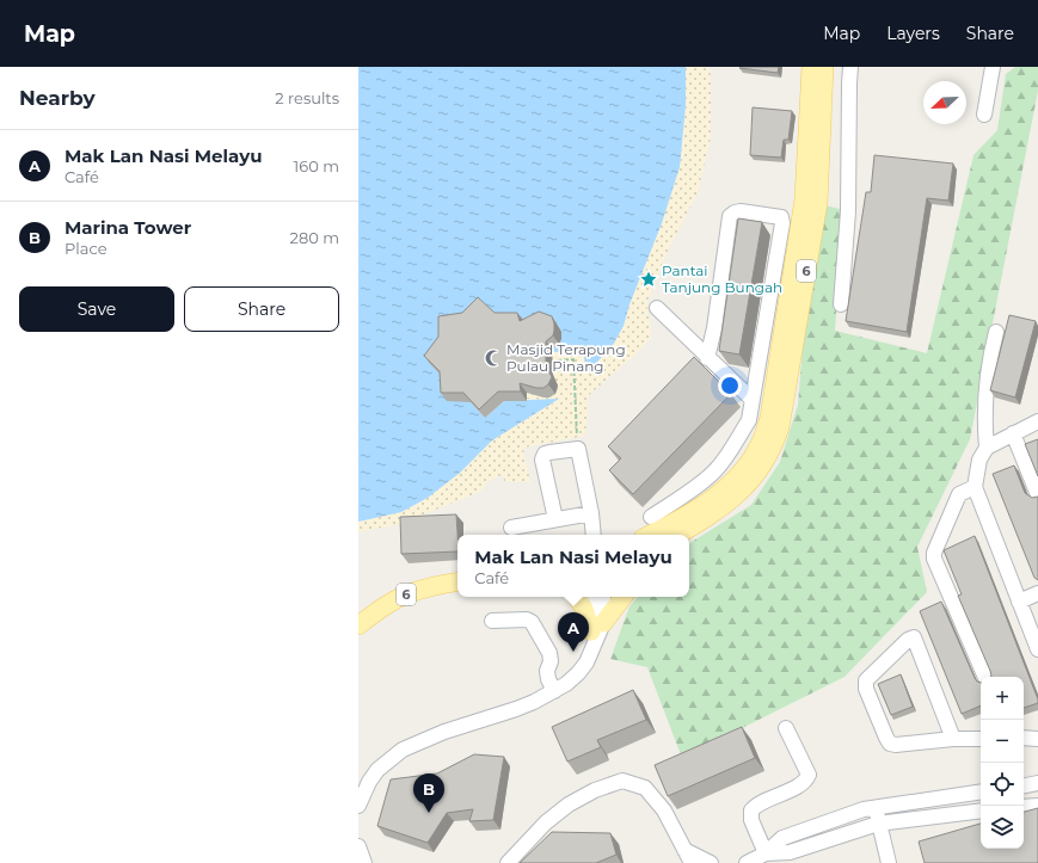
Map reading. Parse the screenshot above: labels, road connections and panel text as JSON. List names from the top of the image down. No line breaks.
{"streets":{"main road":["6"]},"places":{"place":["Pantai Tanjung Bungah"],"mosque":["Masjid Terapung Pulau Pinang"]},"north":"bottom left","page":{"header":"Map","nav":["Map","Layers","Share"],"heading":["Nearby","2 results"],"list":[{"mark":"A","name":"Mak Lan Nasi Melayu","note":"Café","value":"160 m"},{"mark":"B","name":"Marina Tower","note":"Place","value":"280 m"}],"buttons":["Save","Share"],"popup":["Mak Lan Nasi Melayu","Café"],"pins":["A","B"],"map_buttons":["+","−"]}}
